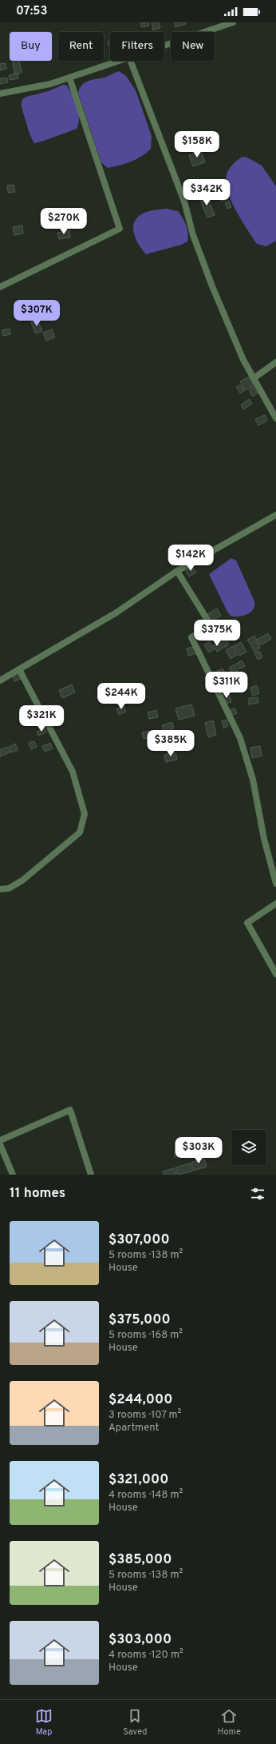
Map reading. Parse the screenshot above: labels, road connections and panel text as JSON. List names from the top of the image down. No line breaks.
{"page":{"status":"07:53","chip":["Buy","Rent","Filters","New"],"price":["$158K","$342K","$270K","$307K","$142K","$375K","$311K","$244K","$321K","$385K","$303K"],"heading":"11 homes","list":[{"name":"$307,000","note":"5 rooms · 138 m² · House"},{"name":"$375,000","note":"5 rooms · 168 m² · House"},{"name":"$244,000","note":"3 rooms · 107 m² · Apartment"},{"name":"$321,000","note":"4 rooms · 148 m² · House"},{"name":"$385,000","note":"5 rooms · 138 m² · House"},{"name":"$303,000","note":"4 rooms · 120 m² · House"}],"tabs":["Map","Saved","Home"]}}
